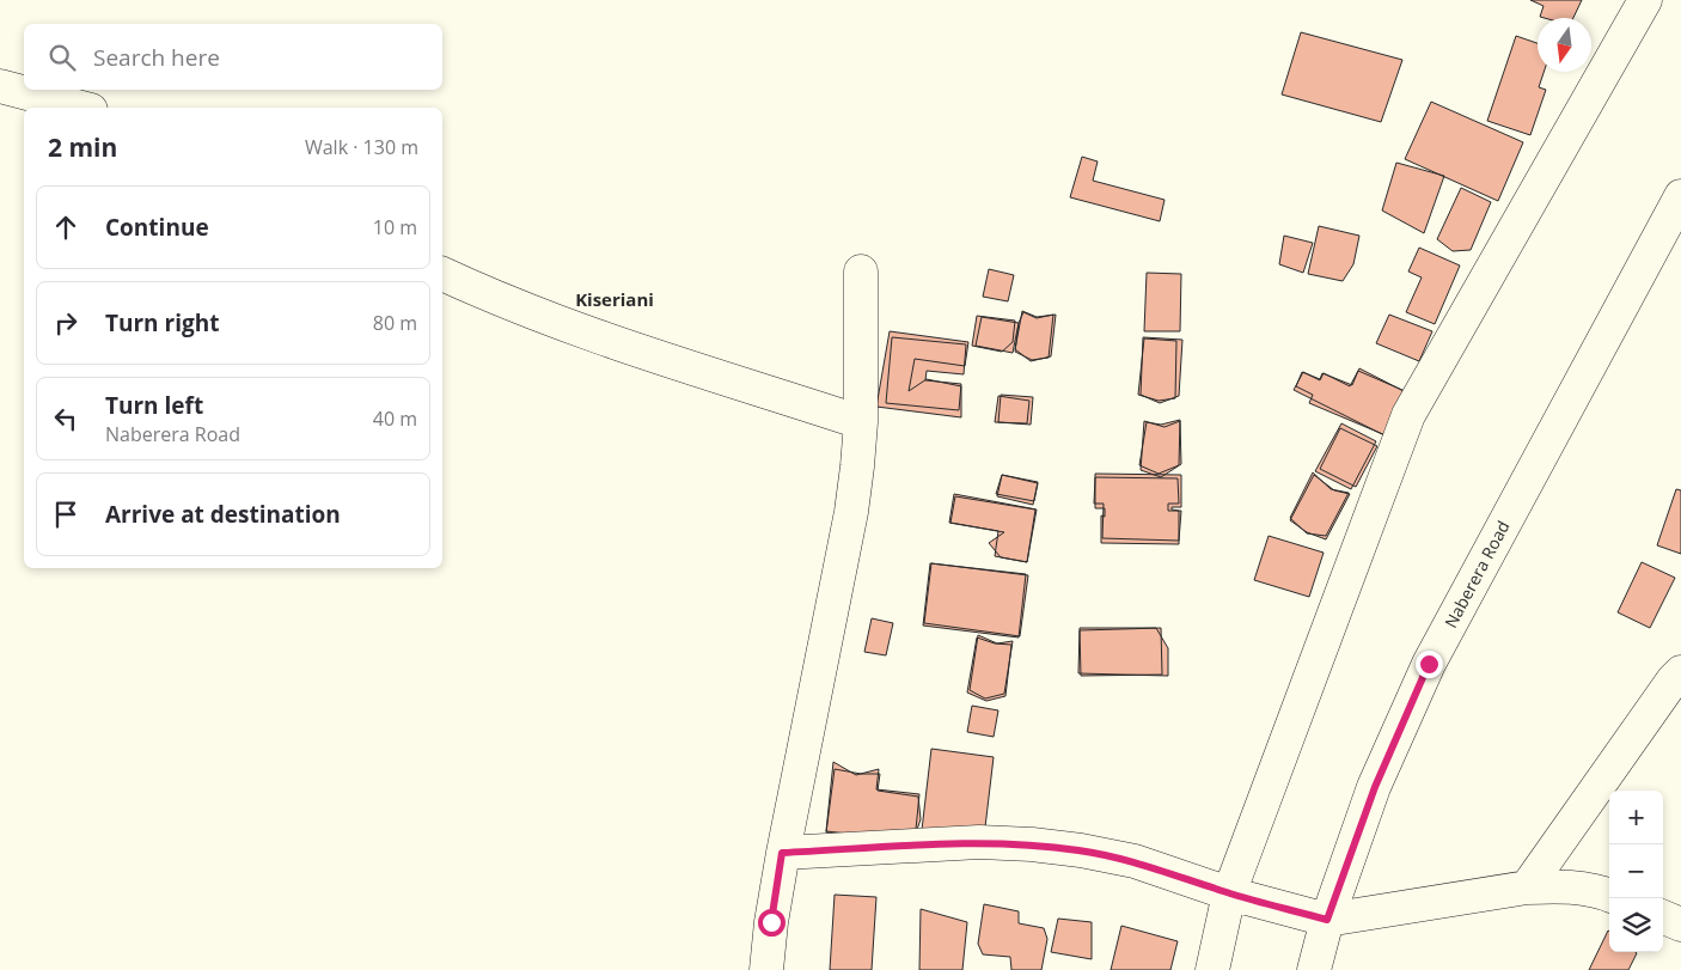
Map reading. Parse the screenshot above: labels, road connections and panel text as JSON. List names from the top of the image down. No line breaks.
{"streets":{"street":["Naberera Road"]},"districts":["Kiseriani"],"north":"bottom","page":{"search":"Search here","heading":["2 min","Walk · 130 m"],"list":[["Continue","10 m"],["Turn right","80 m"],["Turn left","Naberera Road","40 m"],"Arrive at destination"],"map_buttons":["+","−"]}}
